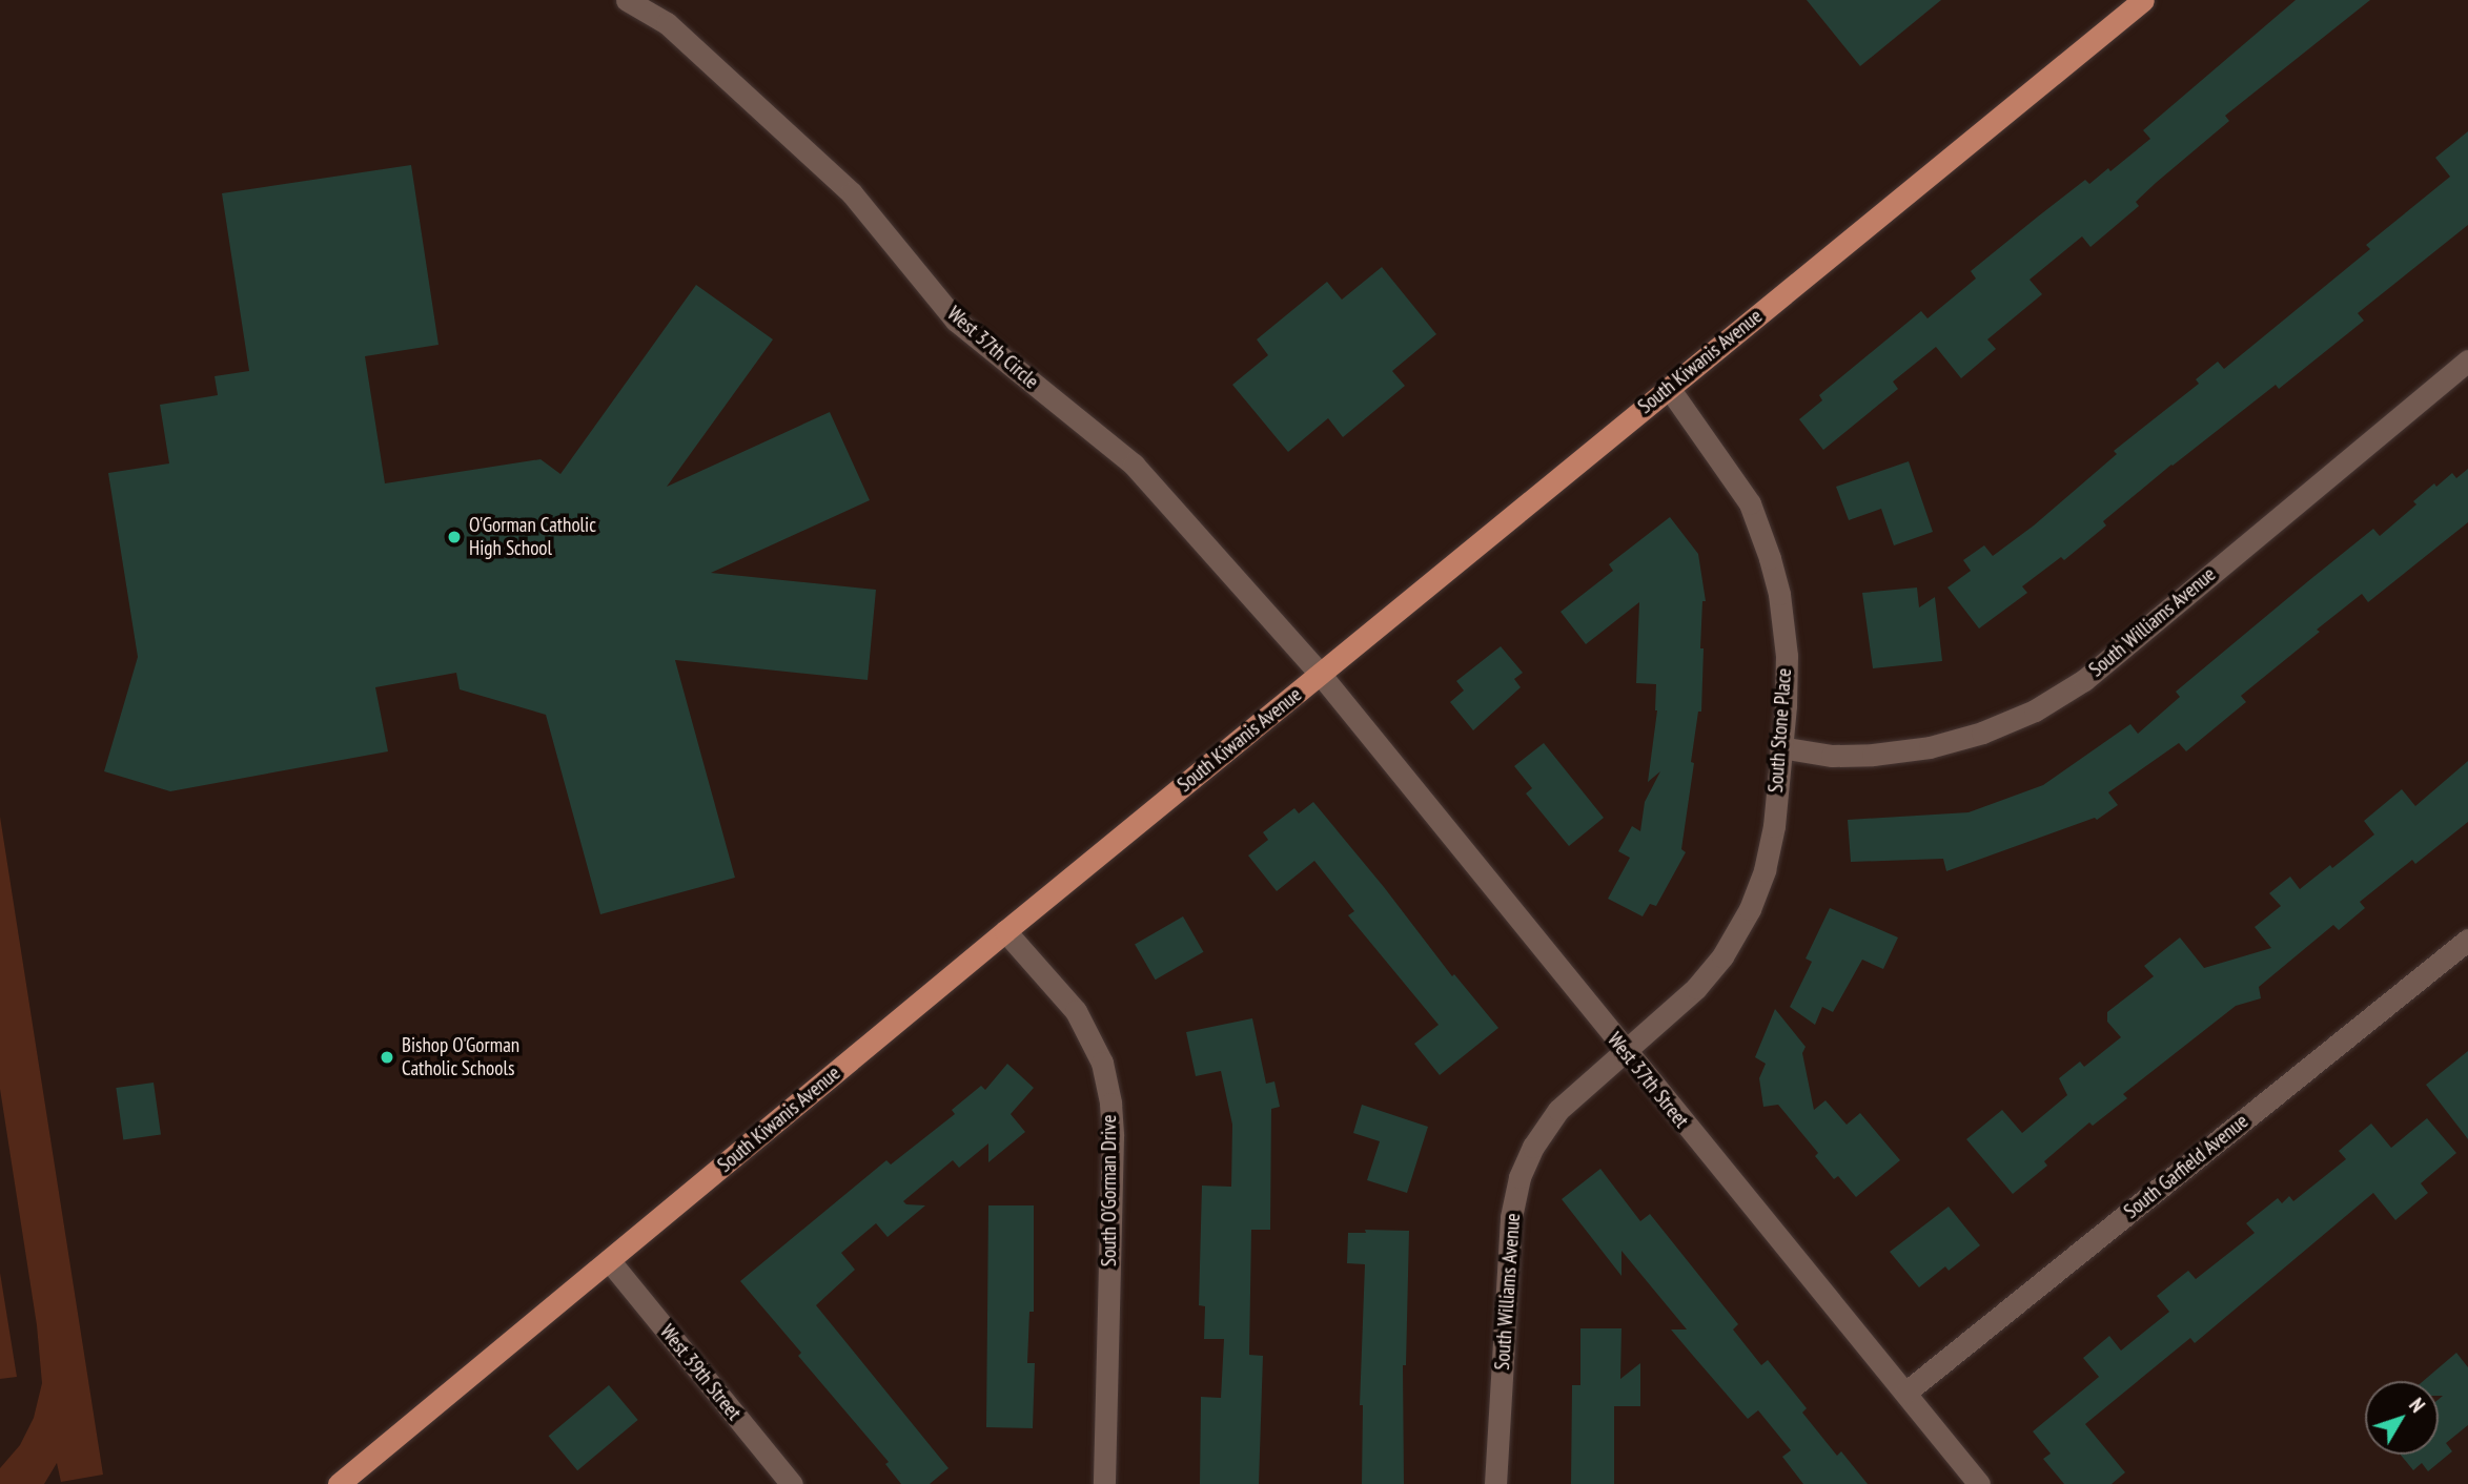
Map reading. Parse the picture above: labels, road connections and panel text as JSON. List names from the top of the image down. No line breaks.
{"streets":{"main road":["South Kiwanis Avenue"],"street":["West 37th Circle","South Williams Avenue","South Stone Place","West 37th Street","South Garfield Avenue","South O'Gorman Drive","West 39th Street"]},"crossings":[["West 37th Circle","South Kiwanis Avenue"],["West 37th Circle","West 37th Street"],["South Kiwanis Avenue","South Stone Place"],["South Kiwanis Avenue","West 37th Street"],["South Kiwanis Avenue","South O'Gorman Drive"],["South Kiwanis Avenue","West 39th Street"],["South Williams Avenue","South Stone Place"],["South Williams Avenue","West 37th Street"],["South Stone Place","West 37th Street"],["West 37th Street","South Garfield Avenue"]],"places":["O'Gorman Catholic High School","Bishop O'Gorman Catholic Schools"],"north":"top right"}
